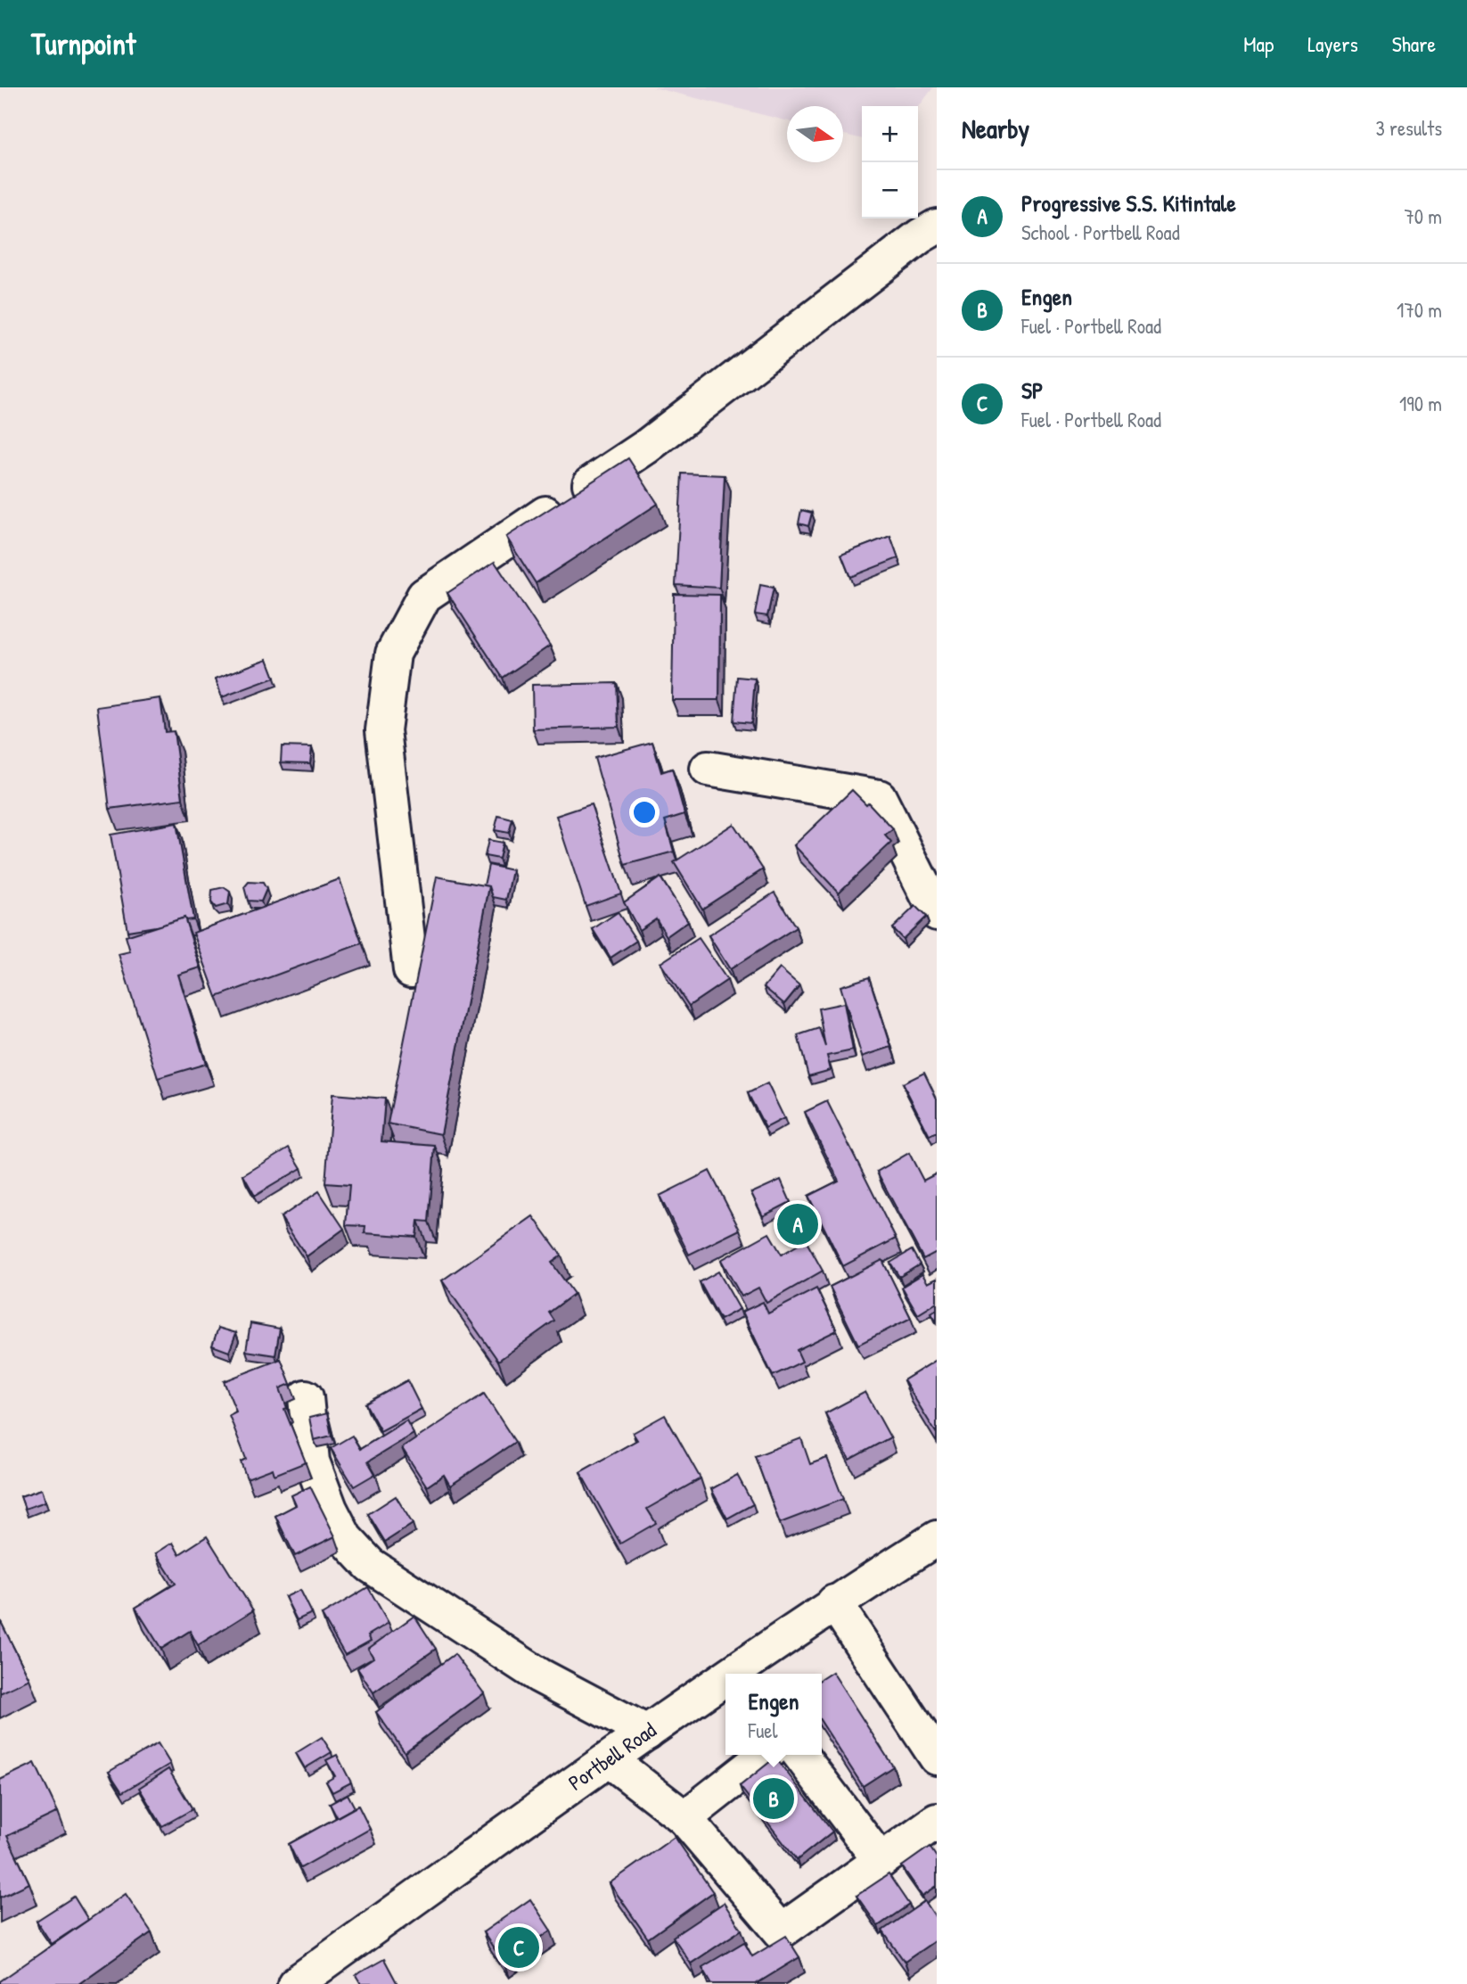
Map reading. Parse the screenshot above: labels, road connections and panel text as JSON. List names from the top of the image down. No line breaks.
{"streets":{"street":["Portbell Road"]},"north":"right","page":{"header":"Turnpoint","nav":["Map","Layers","Share"],"heading":["Nearby","3 results"],"map_buttons":["+","−"],"list":[{"mark":"A","name":"Progressive S.S. Kitintale","note":"School · Portbell Road","value":"70 m"},{"mark":"B","name":"Engen","note":"Fuel · Portbell Road","value":"170 m"},{"mark":"C","name":"SP","note":"Fuel · Portbell Road","value":"190 m"}],"pins":["A","B","C"],"popup":["Engen","Fuel"]}}
